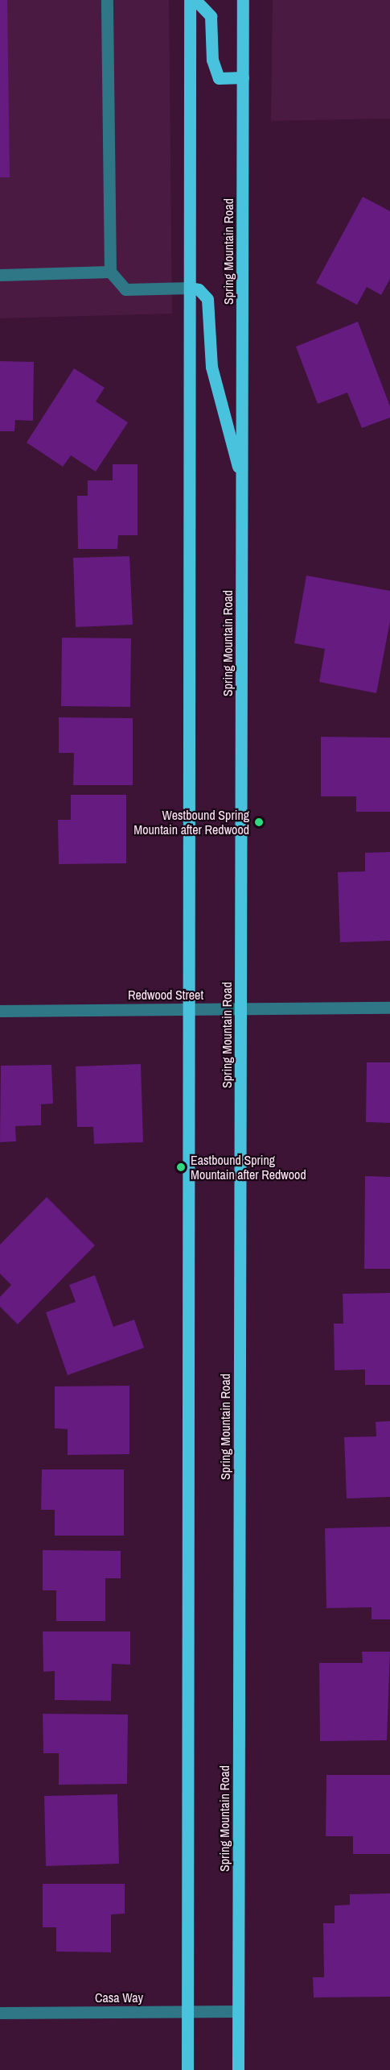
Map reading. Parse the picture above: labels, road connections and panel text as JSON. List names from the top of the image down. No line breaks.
{"streets":{"main road":["Spring Mountain Road"],"street":["Redwood Street","Casa Way"]},"crossings":[["Spring Mountain Road","Redwood Street"],["Spring Mountain Road","Casa Way"]],"places":["Westbound Spring Mountain after Redwood","Eastbound Spring Mountain after Redwood"]}
